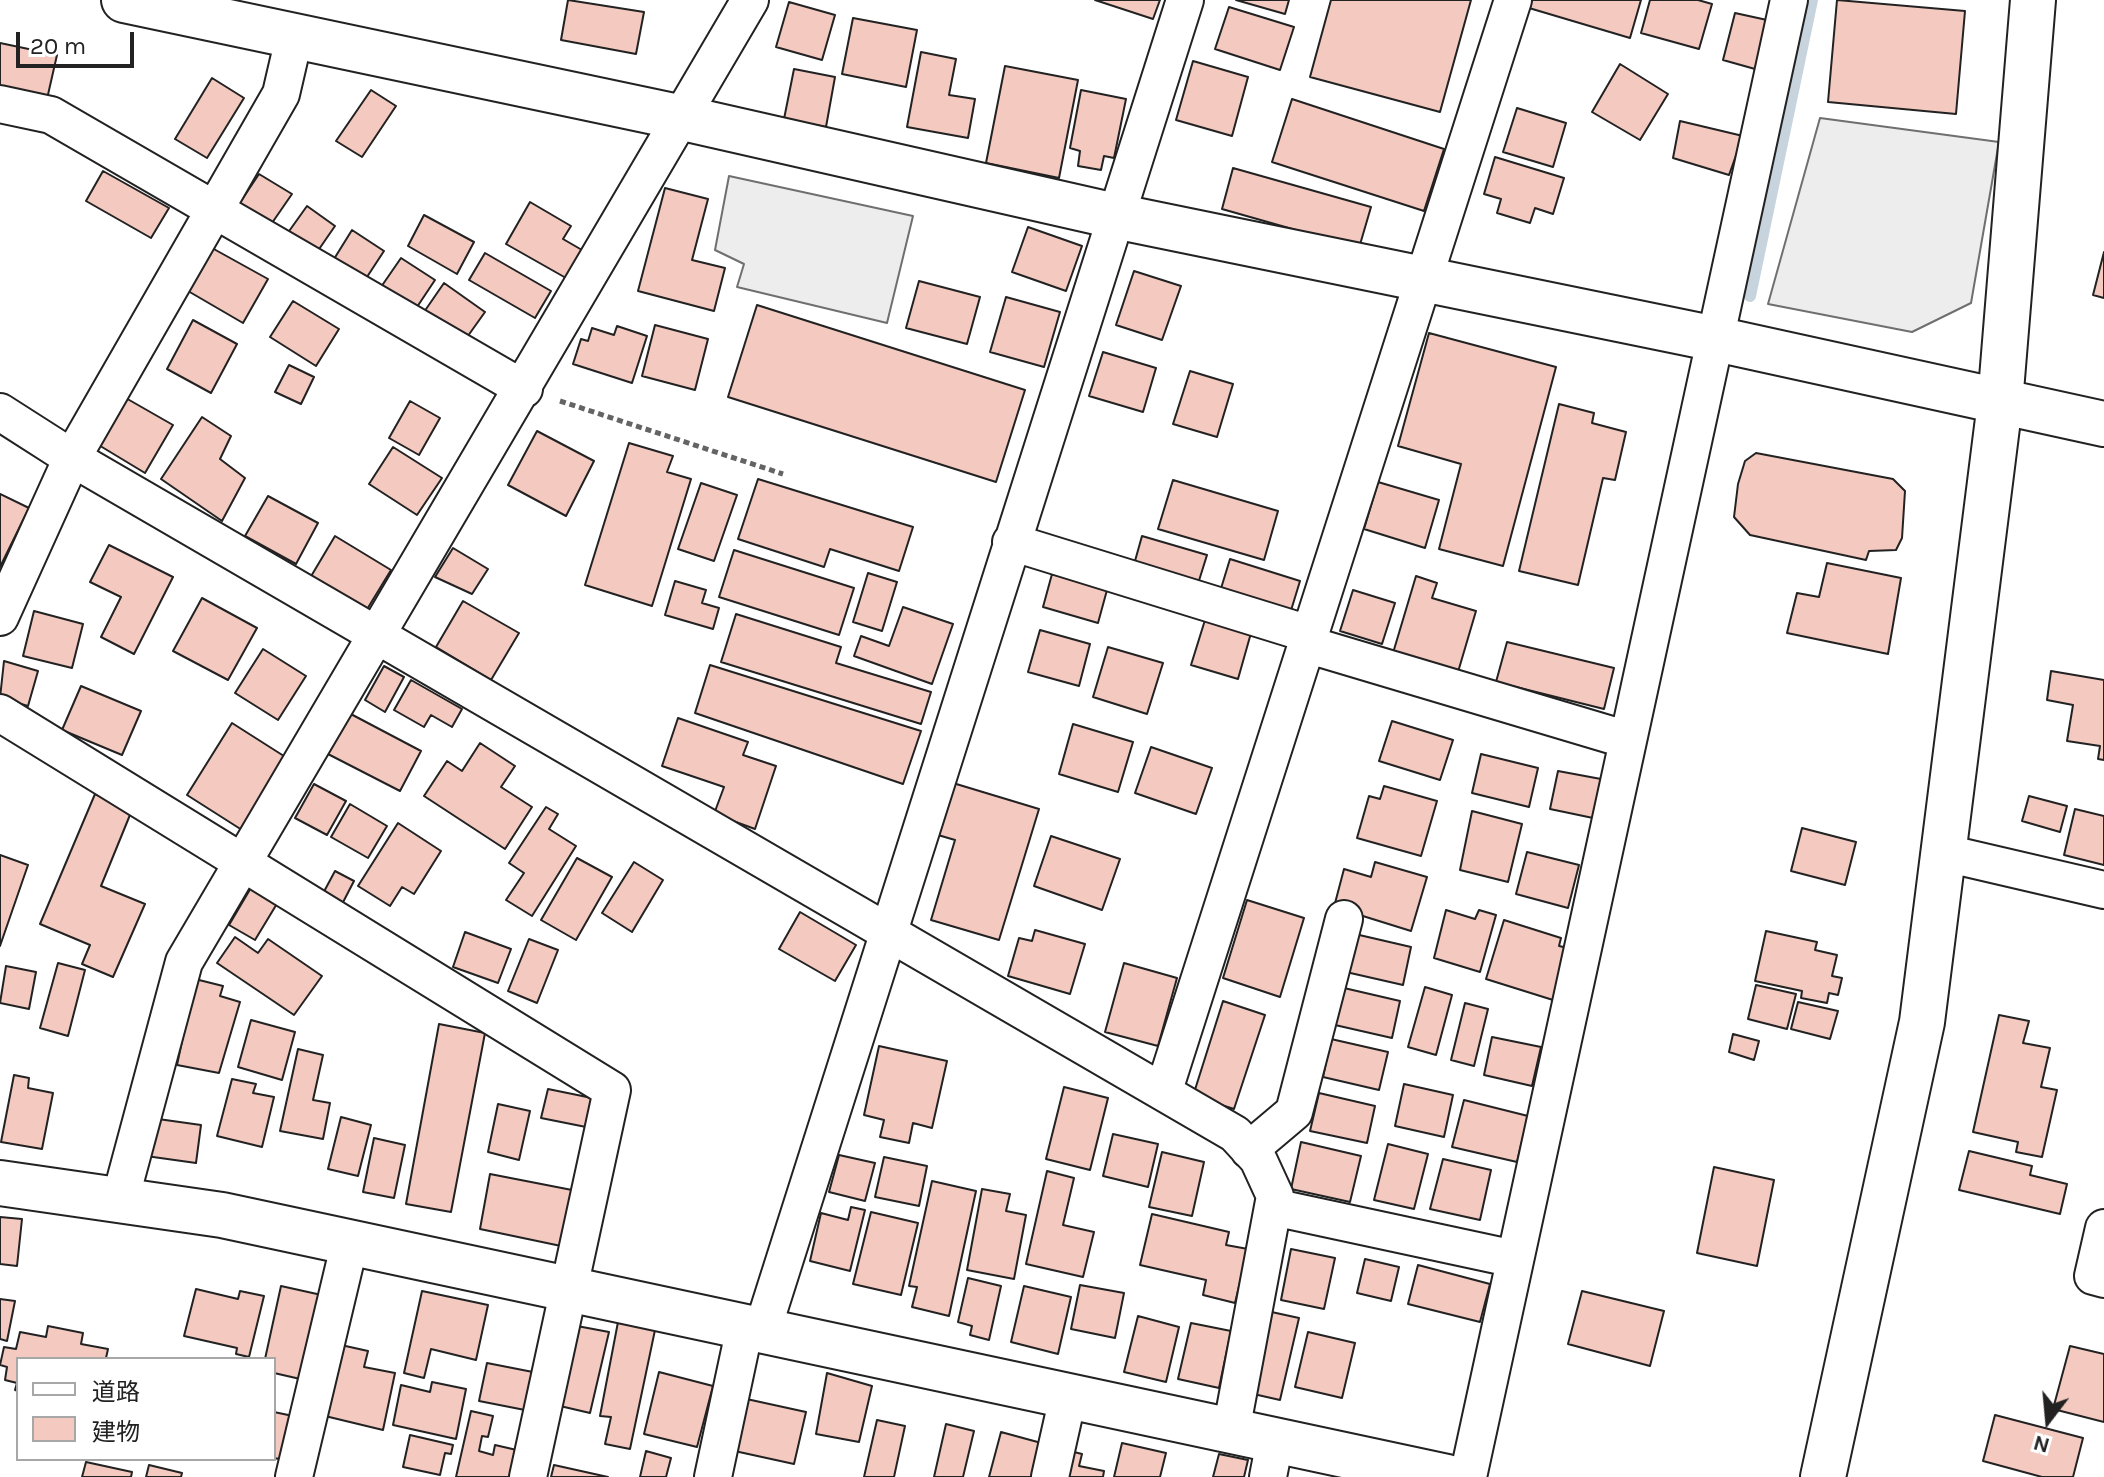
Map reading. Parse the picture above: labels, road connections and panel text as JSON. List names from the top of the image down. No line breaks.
{"legend":["道路","建物"],"scale_bar":"20 m","north":"bottom"}
